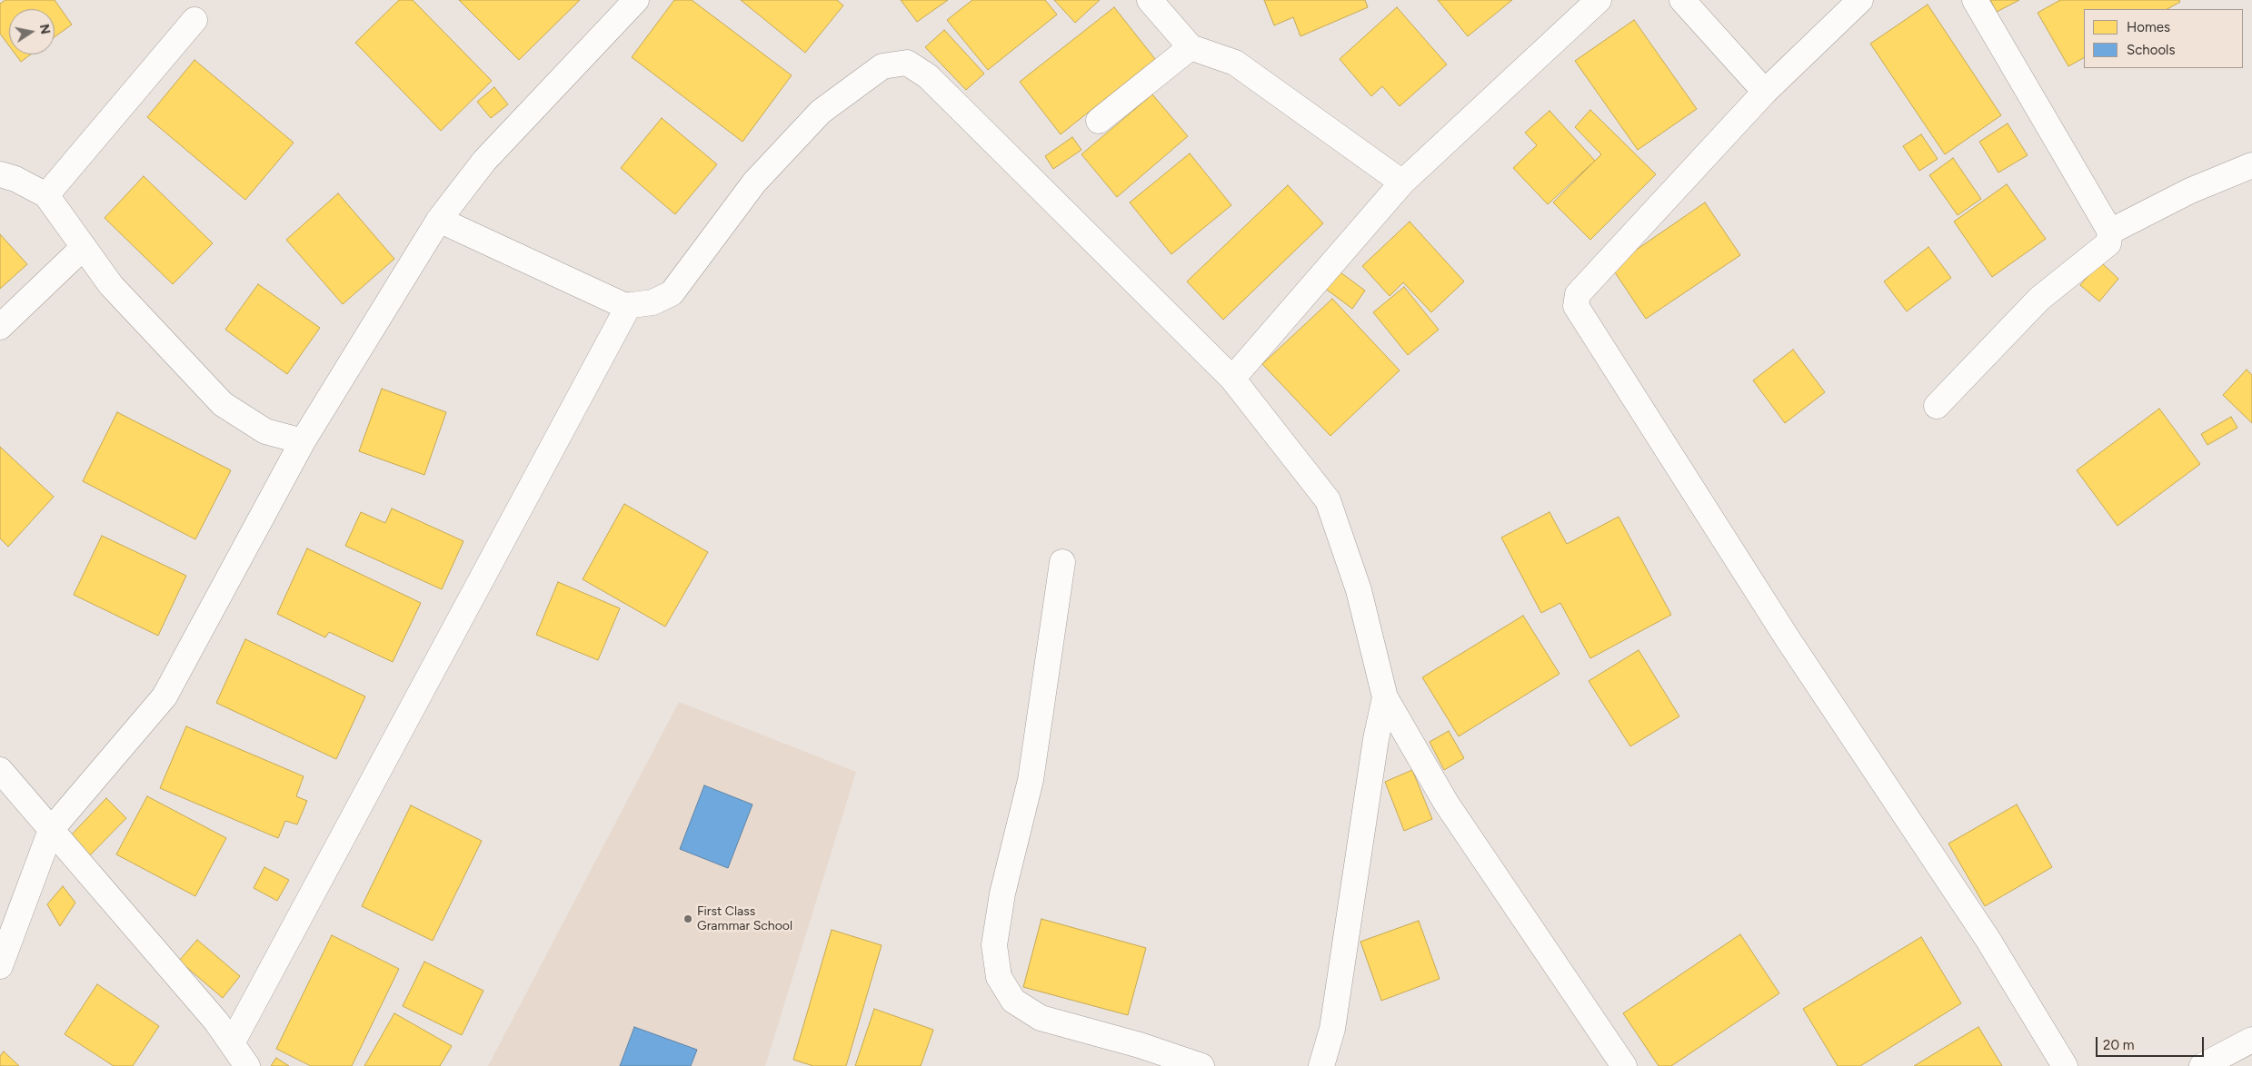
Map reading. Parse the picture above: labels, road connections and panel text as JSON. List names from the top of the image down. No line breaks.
{"places":["First Class Grammar School"],"legend":["Homes","Schools"],"scale_bar":"20 m","north":"right"}
